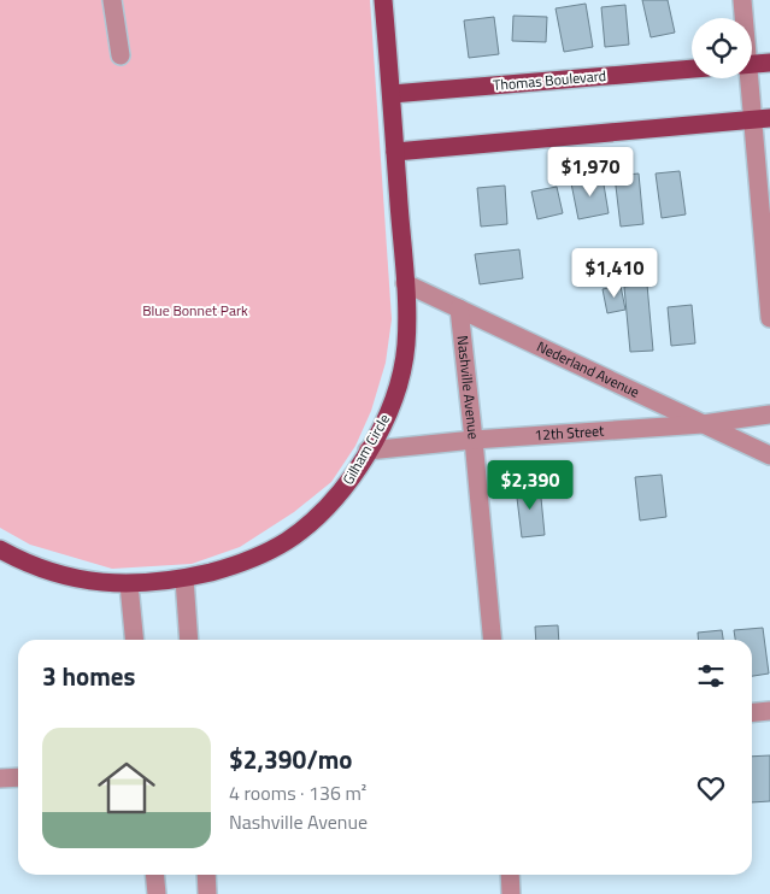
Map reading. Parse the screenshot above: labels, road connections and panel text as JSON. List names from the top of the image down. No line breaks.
{"streets":{"main road":["Thomas Boulevard","Gilham Circle"],"street":["Nederland Avenue","Nashville Avenue","12th Street"]},"crossings":[["Thomas Boulevard","Gilham Circle"],["Nederland Avenue","Nashville Avenue"],["Nederland Avenue","12th Street"],["Nederland Avenue","Gilham Circle"],["Nashville Avenue","12th Street"],["12th Street","Gilham Circle"]],"parks":["Blue Bonnet Park"],"page":{"price":["$1,970","$1,410","$2,390"],"heading":"3 homes","list":[{"name":"$2,390/mo","note":"4 rooms · 136 m² · Nashville Avenue"}]}}
